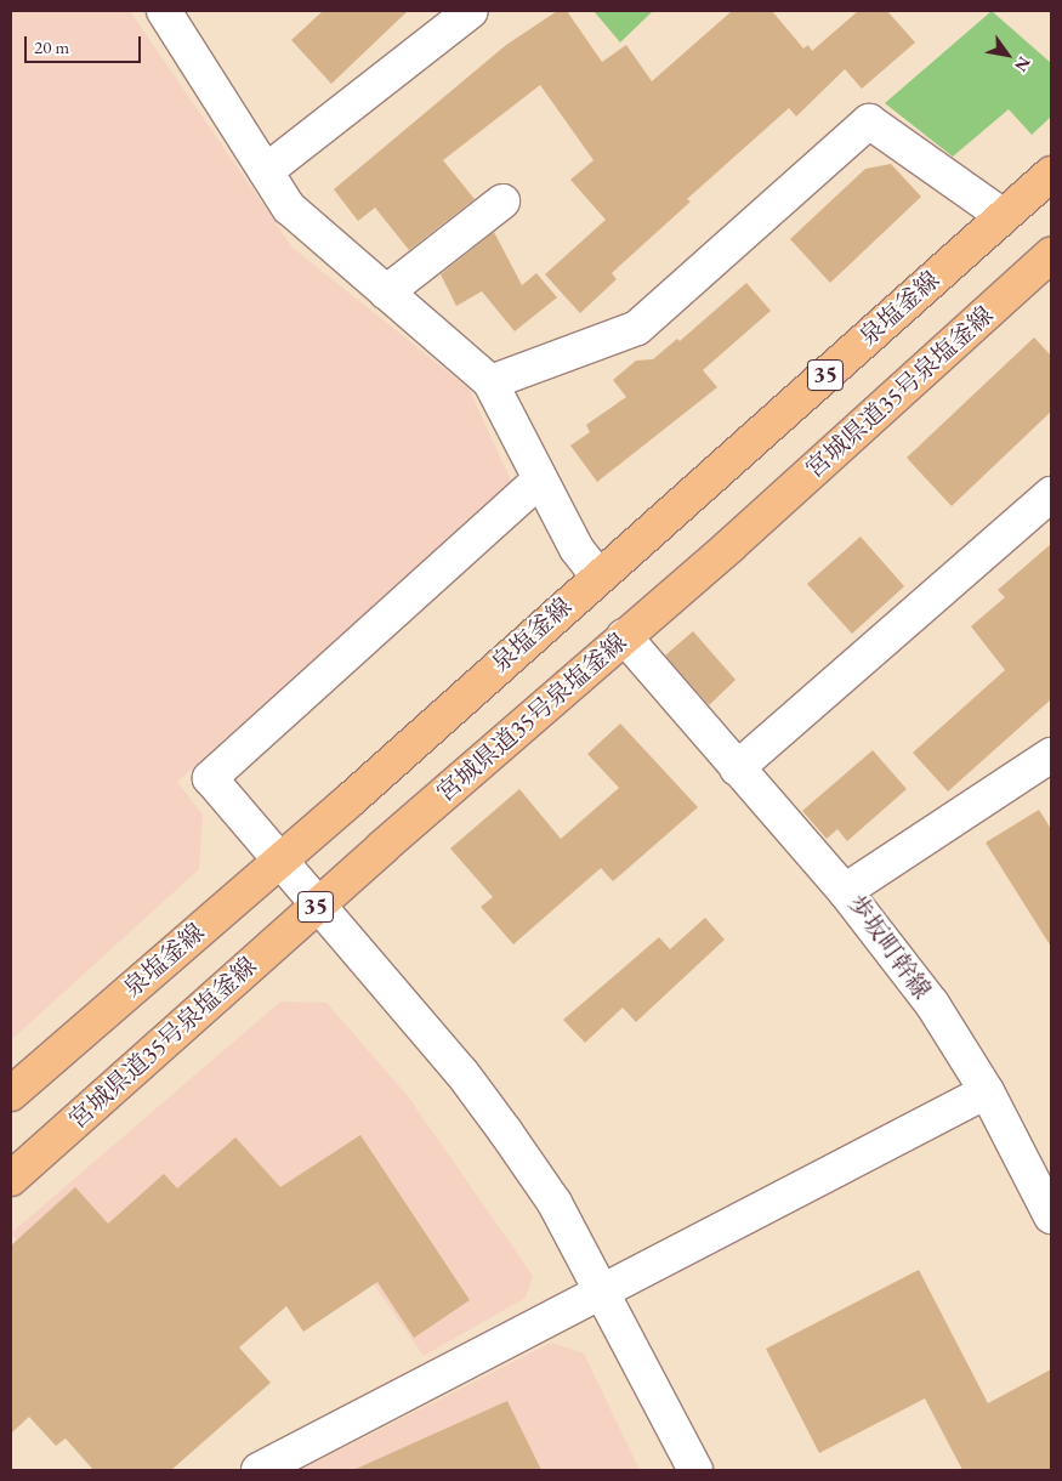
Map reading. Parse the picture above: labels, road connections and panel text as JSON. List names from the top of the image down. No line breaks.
{"streets":{"main road":["泉塩釜線","35","宮城県道35号泉塩釜線"],"street":["歩坂町幹線"]},"scale_bar":"20 m","north":"bottom right"}
